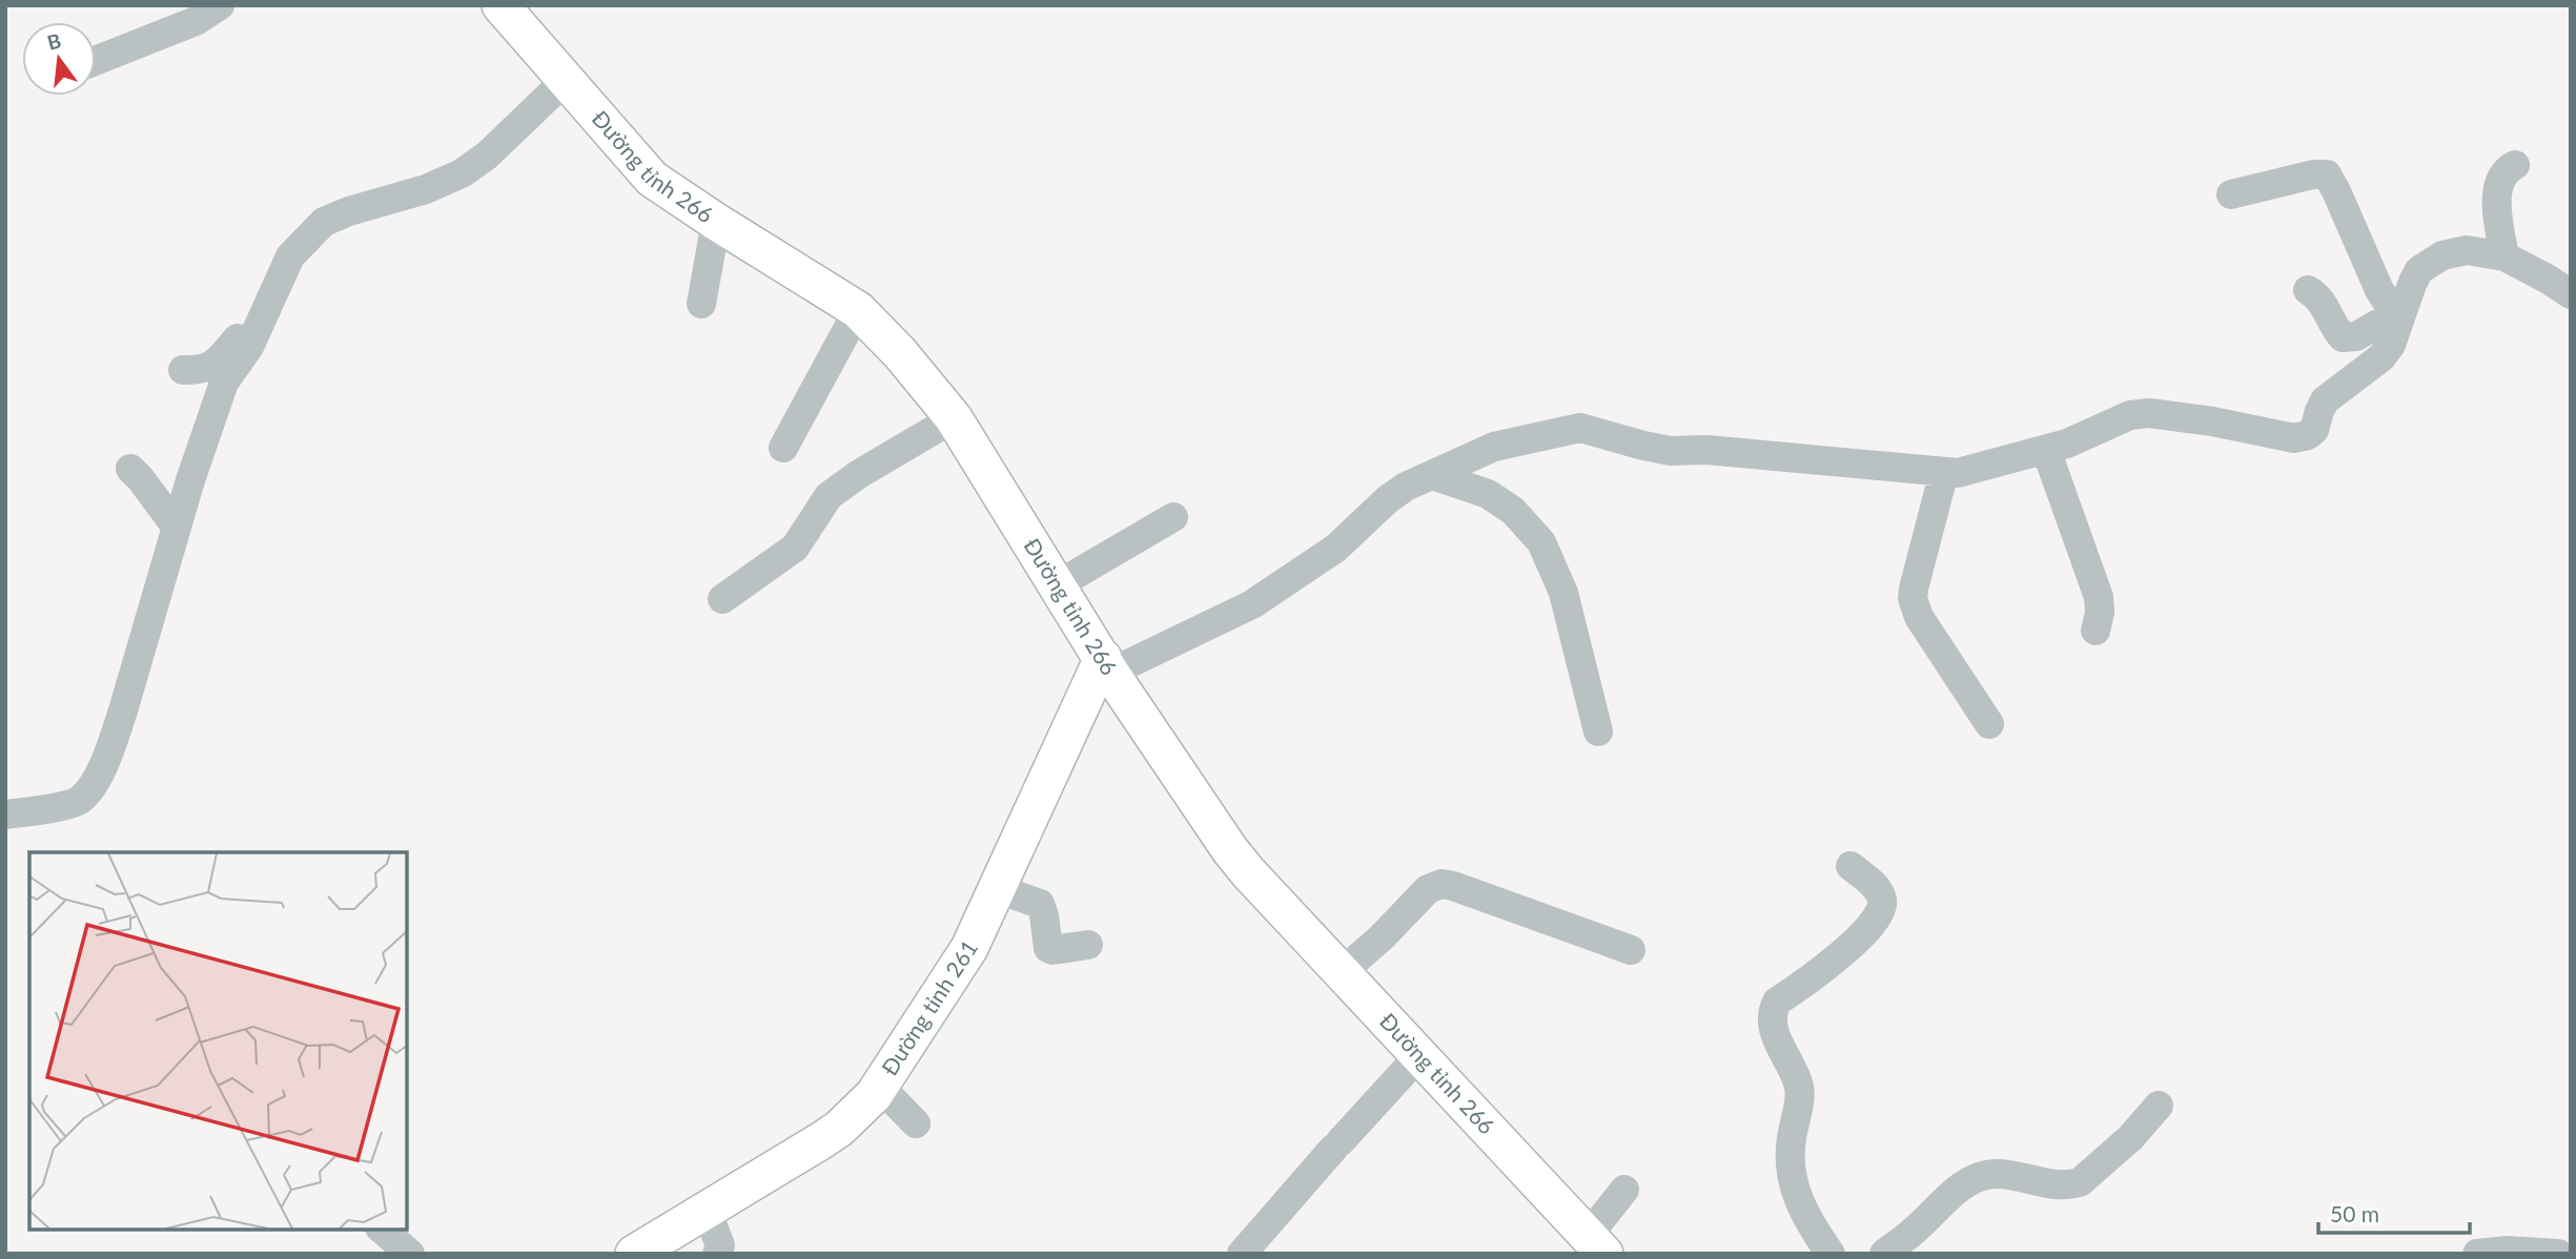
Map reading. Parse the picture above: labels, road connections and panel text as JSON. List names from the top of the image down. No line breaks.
{"streets":{"main road":["Đường tỉnh 266","Đường tỉnh 261"]},"crossings":[["Đường tỉnh 266","Đường tỉnh 261"]],"scale_bar":"50 m","north":"top"}
